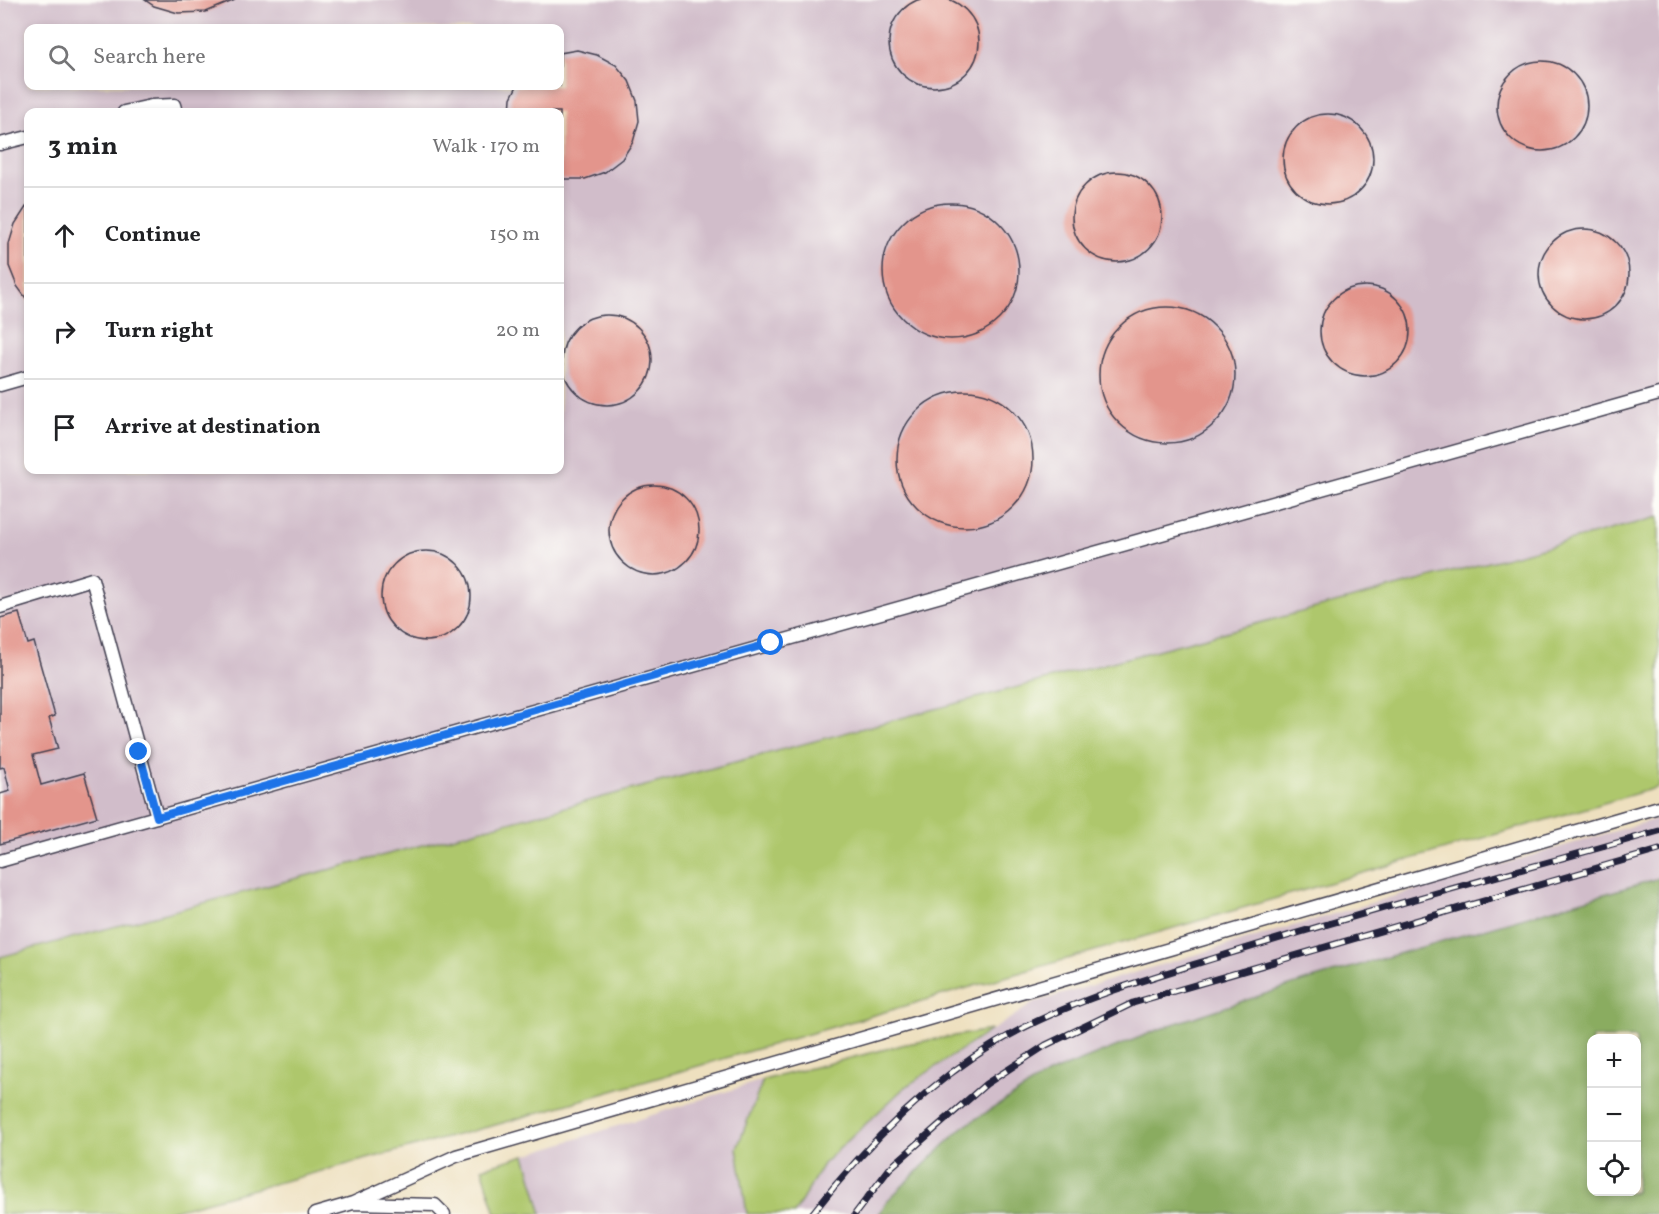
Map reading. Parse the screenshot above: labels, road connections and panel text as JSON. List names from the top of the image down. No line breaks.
{"page":{"search":"Search here","heading":["3 min","Walk · 170 m"],"list":[["Continue","150 m"],["Turn right","20 m"],"Arrive at destination"],"map_buttons":["+","−"]}}
